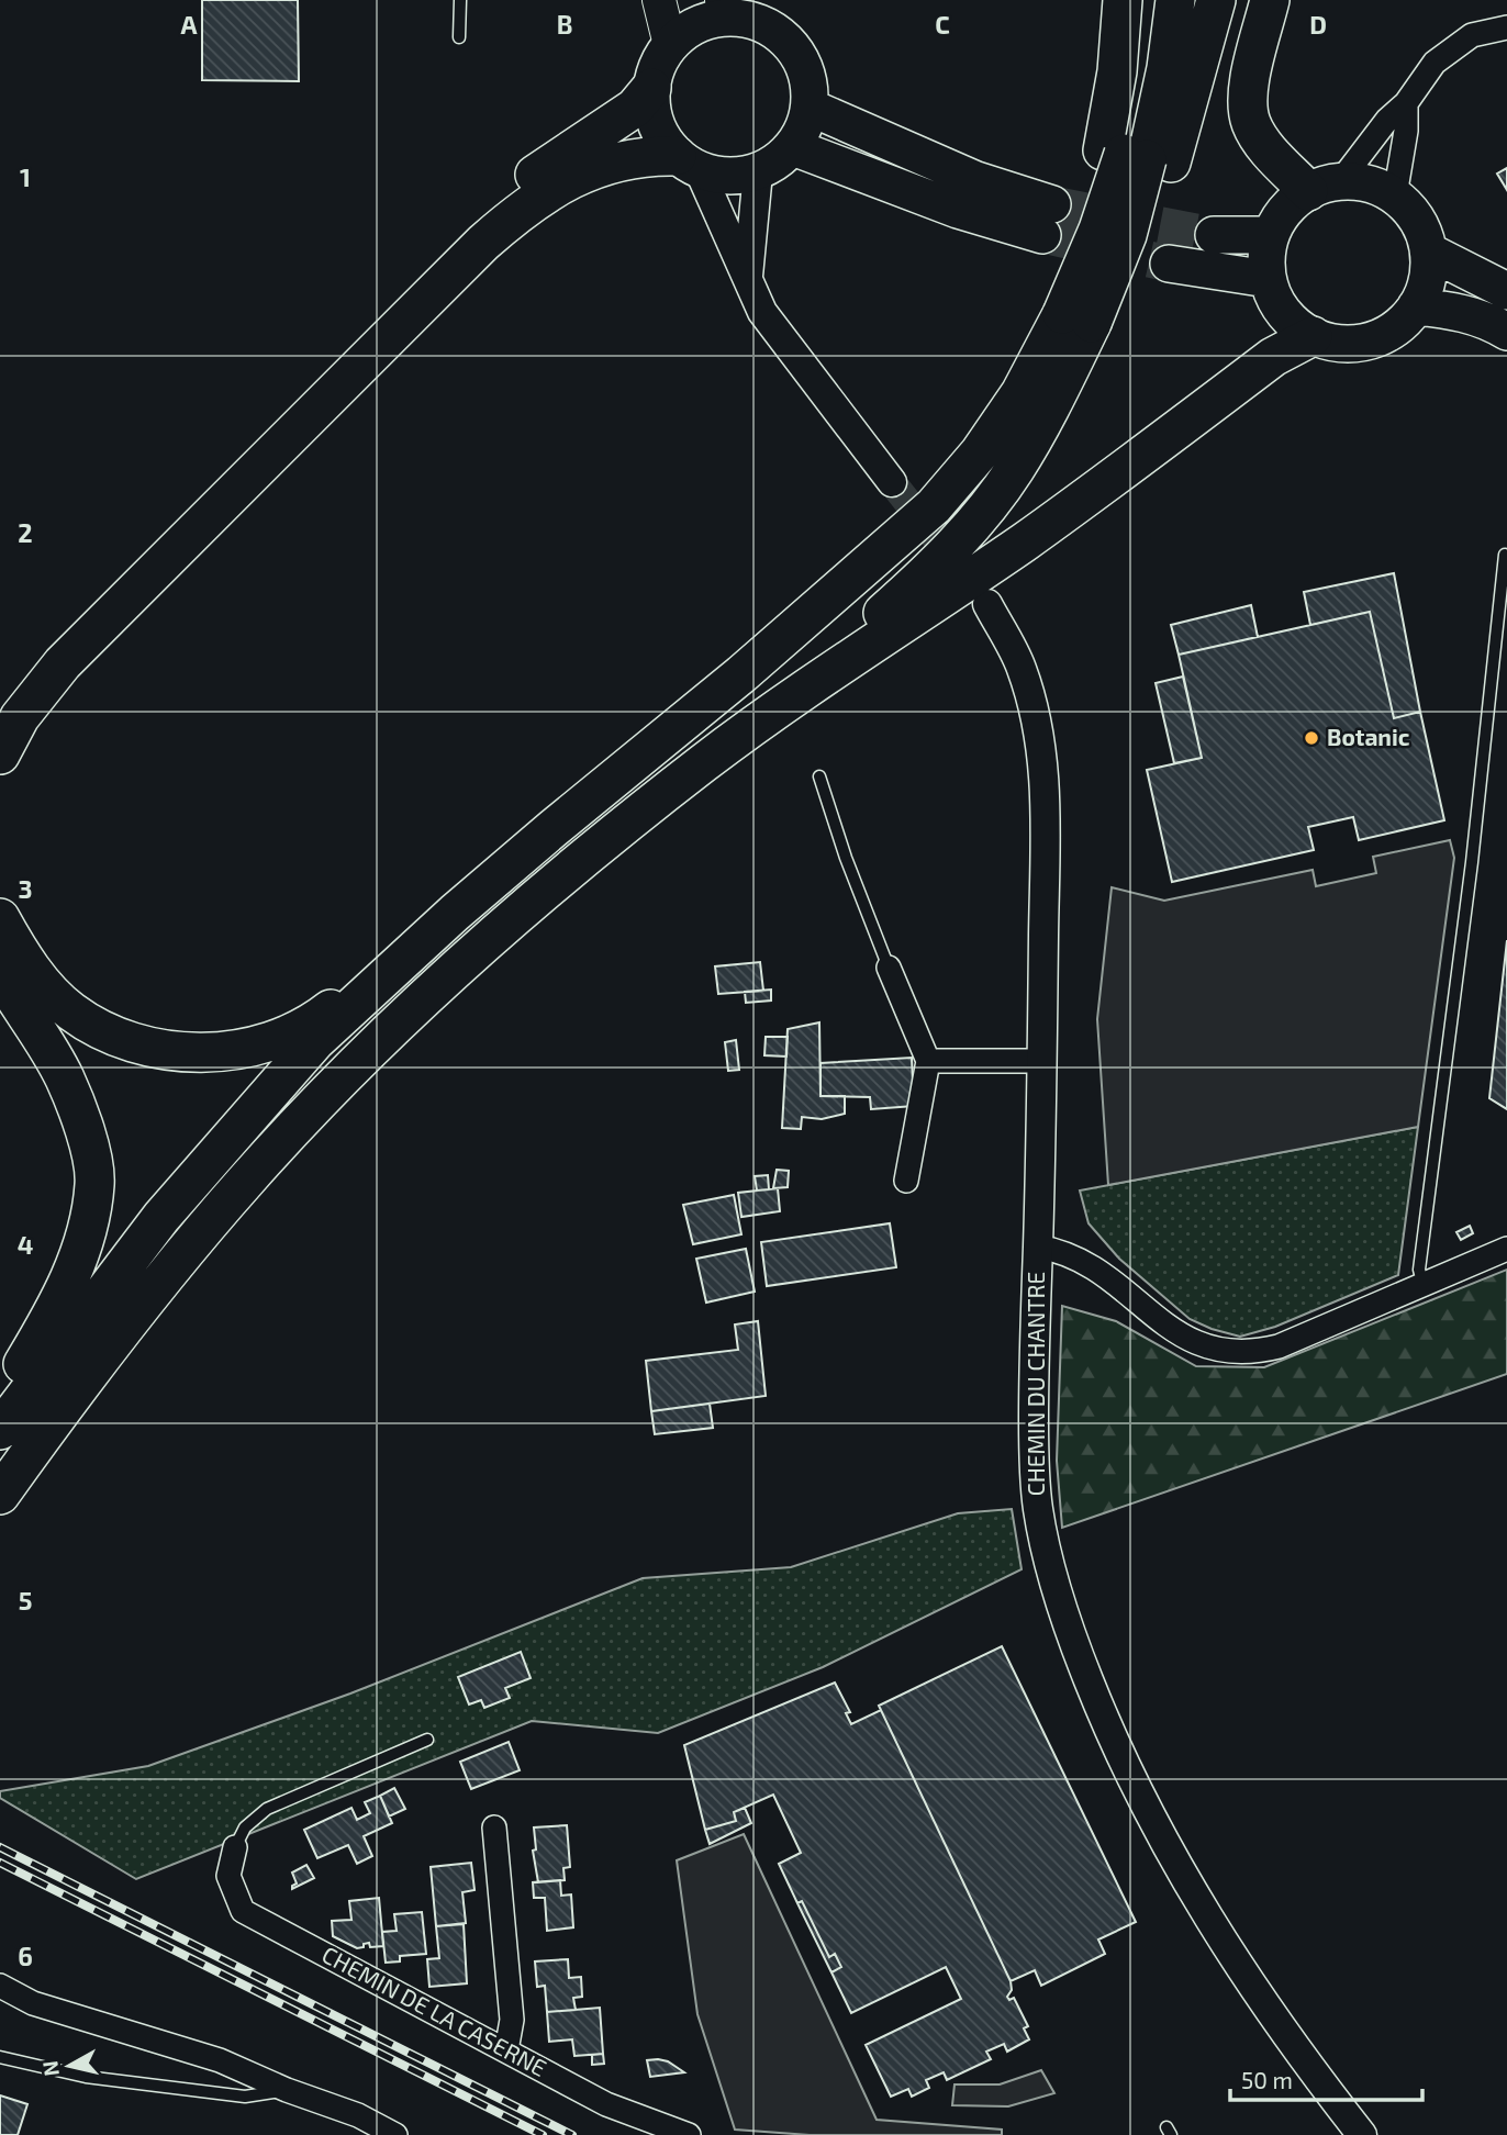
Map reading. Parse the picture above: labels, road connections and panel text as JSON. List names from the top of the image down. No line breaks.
{"streets":{"street":["CHEMIN DU CHANTRE","CHEMIN DE LA CASERNE"]},"places":["Botanic"],"scale_bar":"50 m","north":"left","grid":{"columns":["A","B","C","D"],"rows":["1","2","3","4","5","6"]}}
